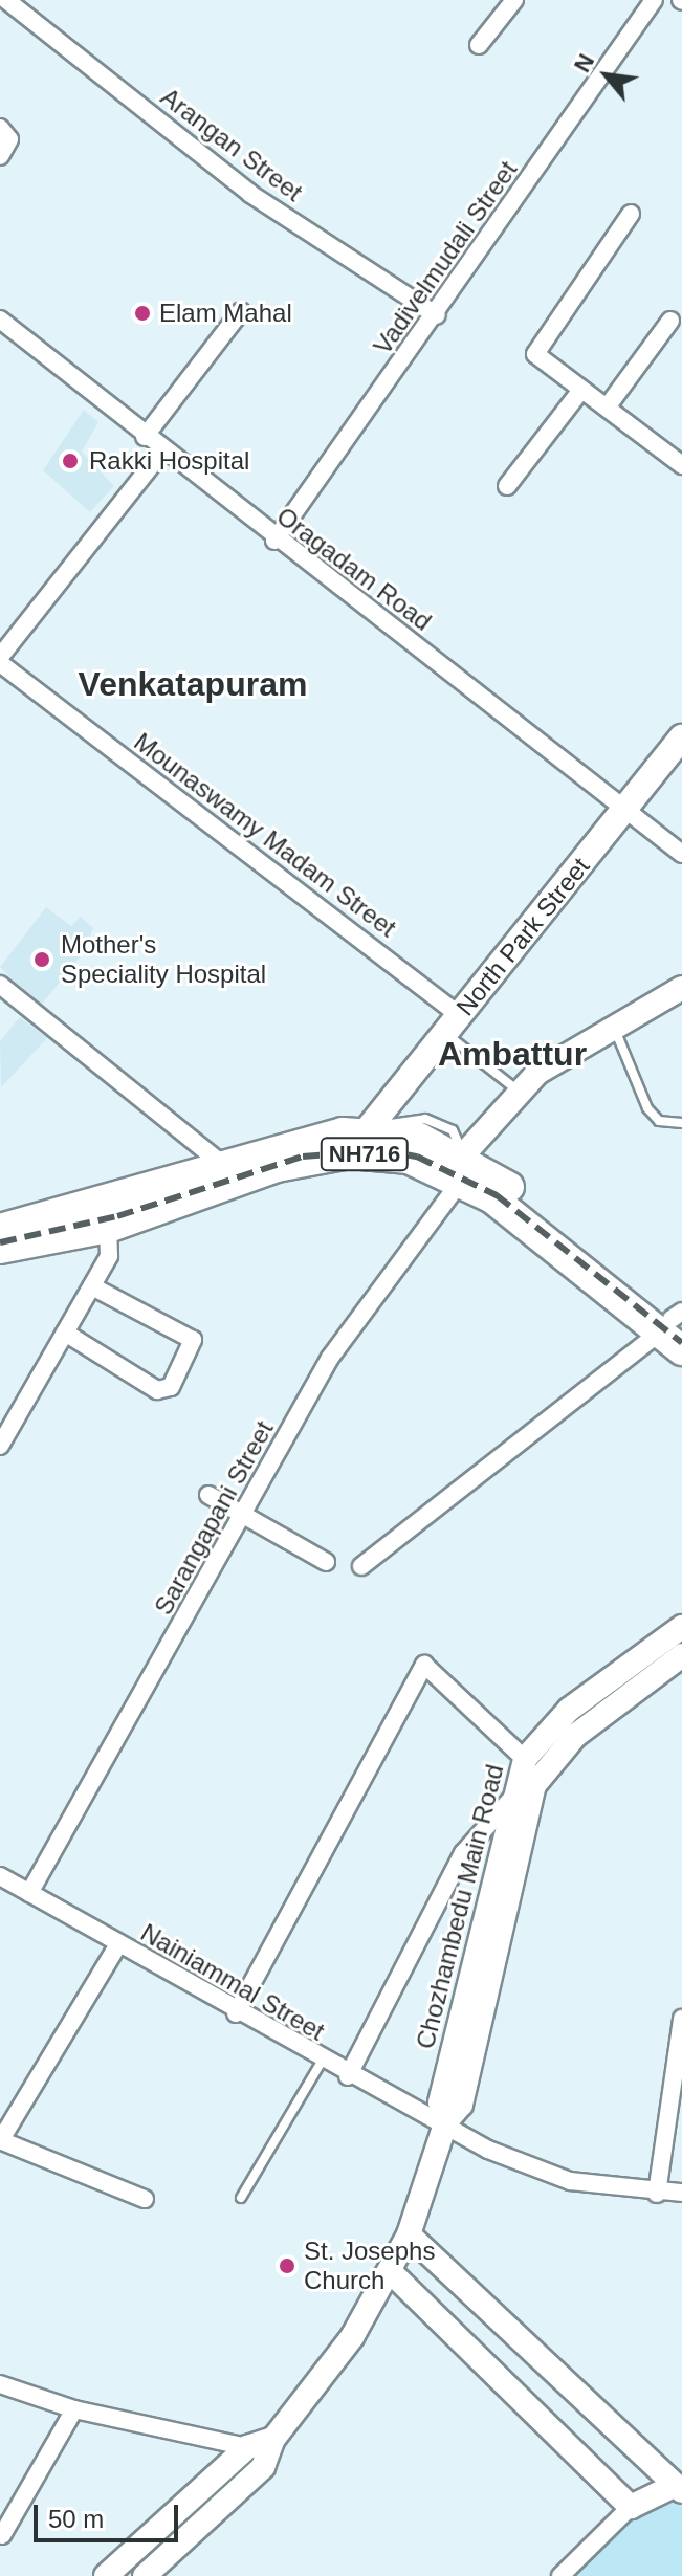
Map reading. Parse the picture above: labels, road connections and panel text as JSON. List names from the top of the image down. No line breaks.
{"streets":{"highway":["NH716"],"main road":["North Park Street"],"street":["Arangan Street","Vadivelmudali Street","Oragadam Road","Mounaswamy Madam Street","Sarangapani Street","Chozhambedu Main Road","Nainiammal Street"]},"crossings":[["Arangan Street","Vadivelmudali Street"],["Vadivelmudali Street","Oragadam Road"],["Oragadam Road","North Park Street"],["Mounaswamy Madam Street","North Park Street"],["North Park Street","NH716"],["NH716","Sarangapani Street"],["Sarangapani Street","Nainiammal Street"],["Chozhambedu Main Road","Nainiammal Street"]],"districts":["Venkatapuram","Ambattur"],"places":["Elam Mahal","Rakki Hospital","Mother's Speciality Hospital","St. Josephs Church"],"scale_bar":"50 m","north":"top left"}
